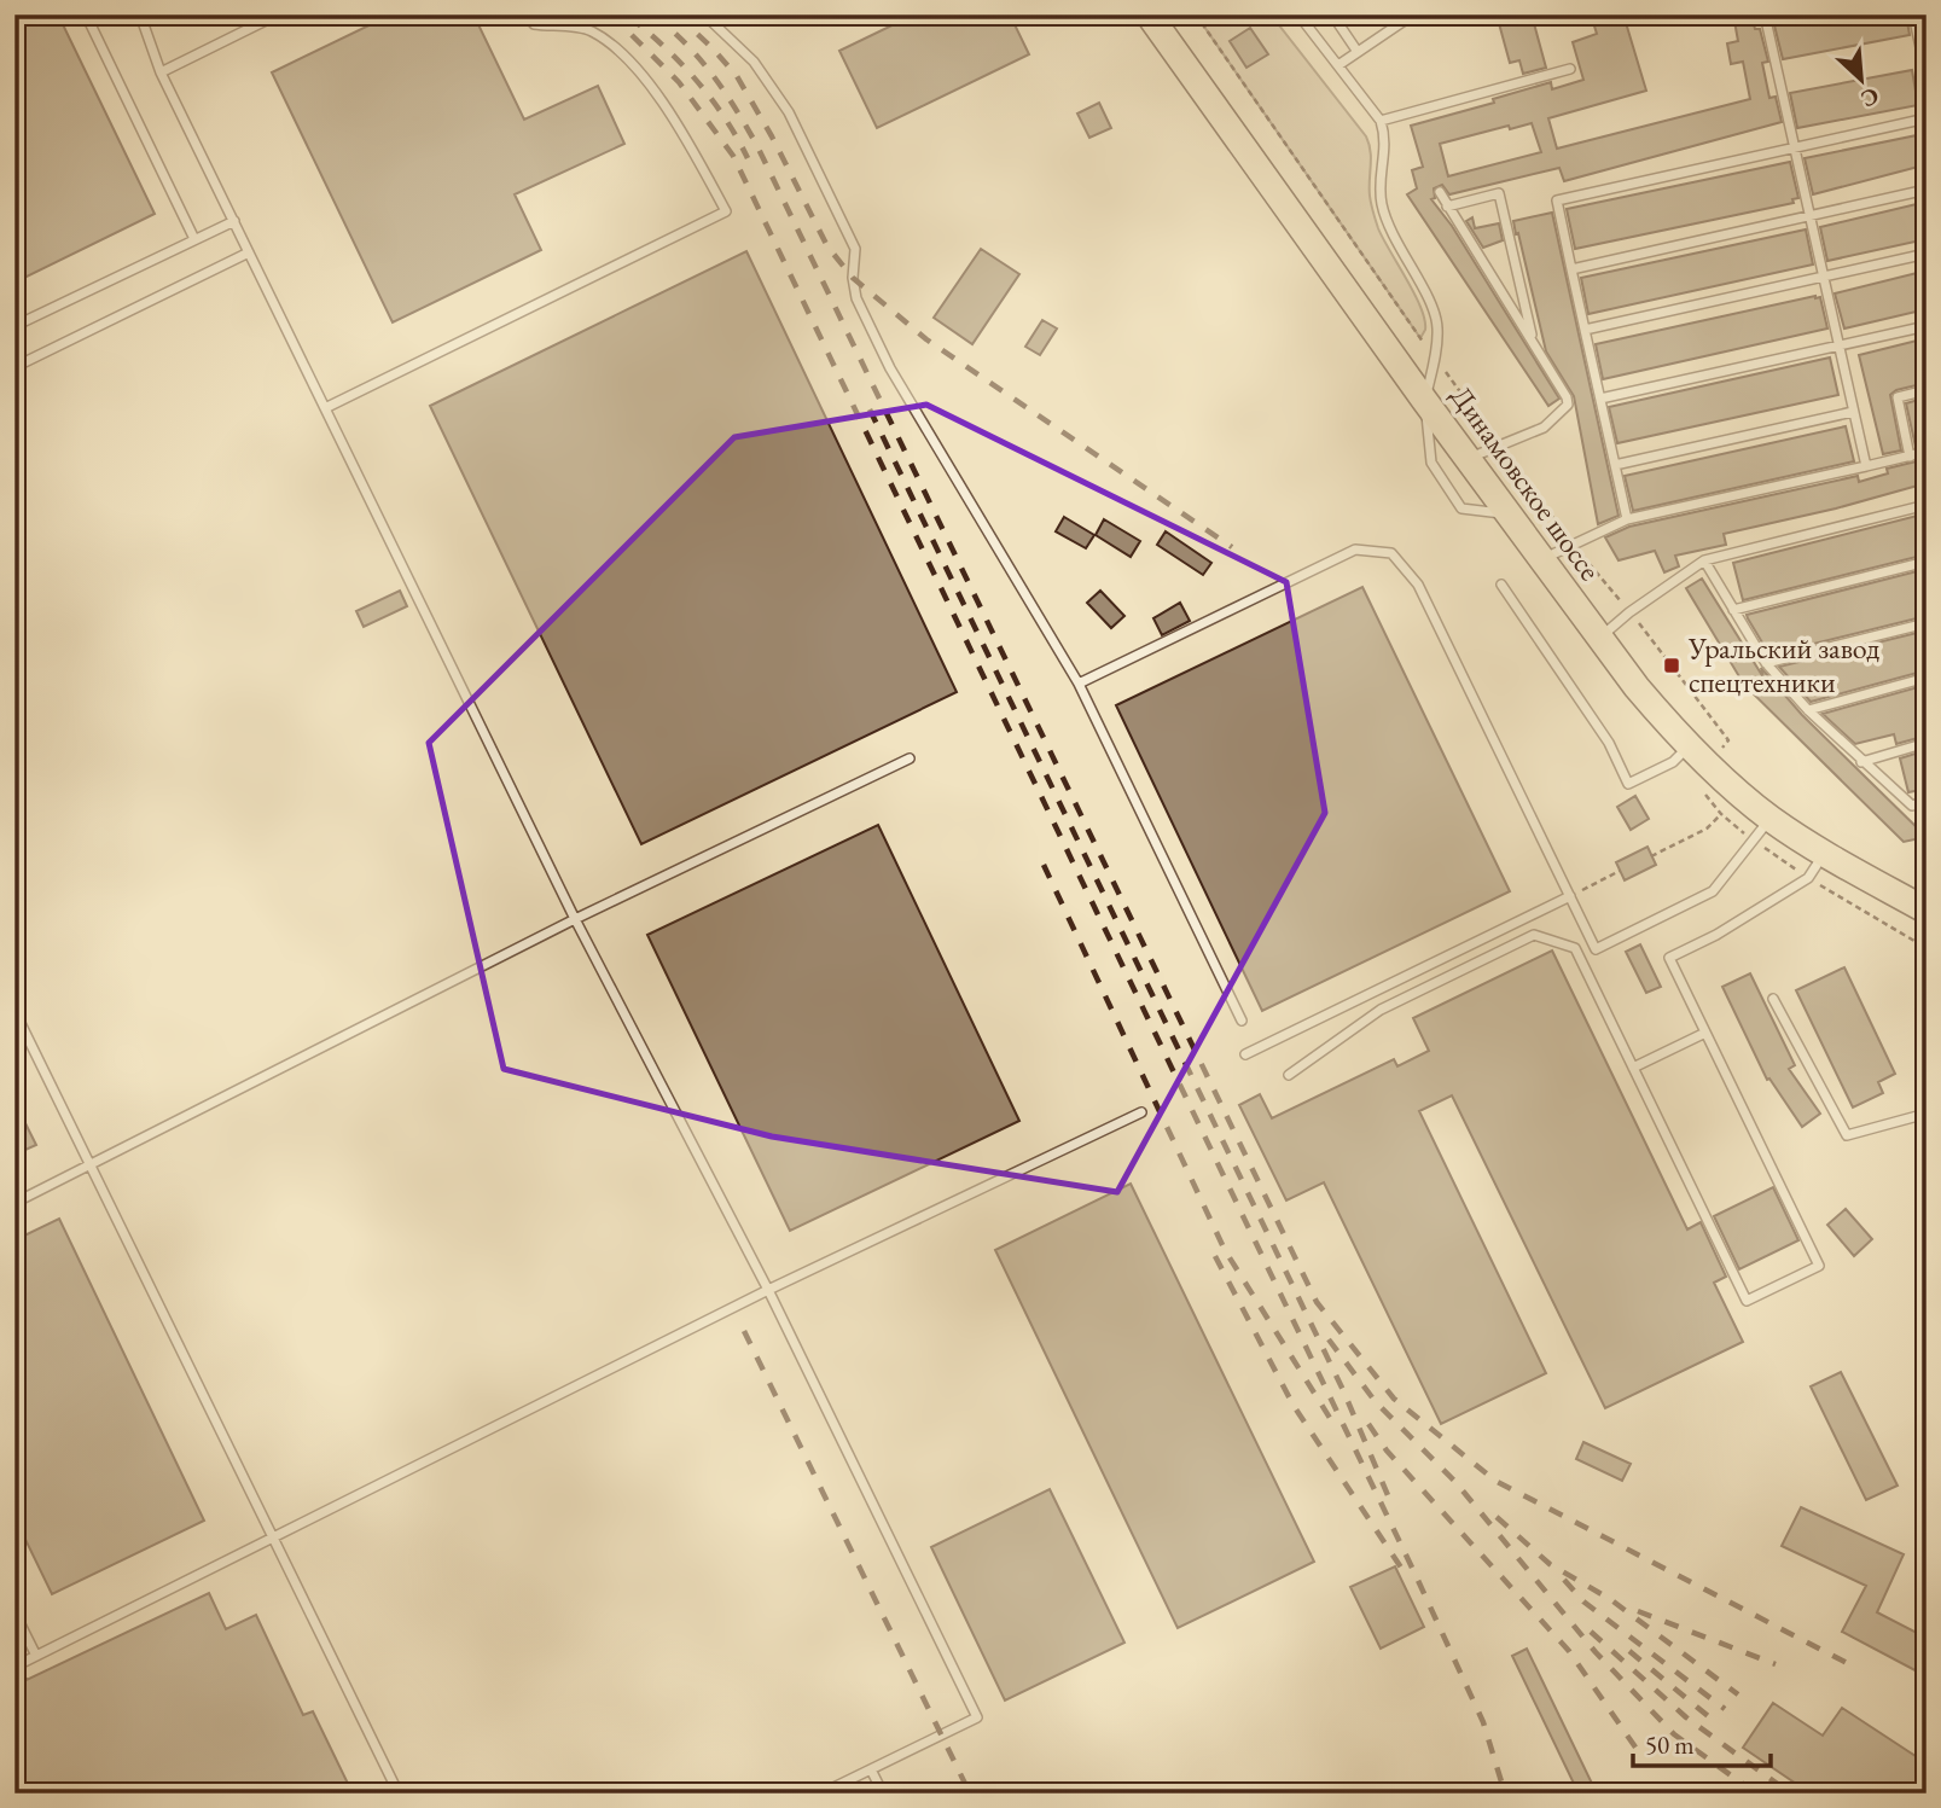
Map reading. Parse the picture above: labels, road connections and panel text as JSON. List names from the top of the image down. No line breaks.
{"streets":{"main road":["Динамовское шоссе"]},"places":{"transit":["Уральский завод спецтехники"]},"scale_bar":"50 m","north":"bottom right"}
